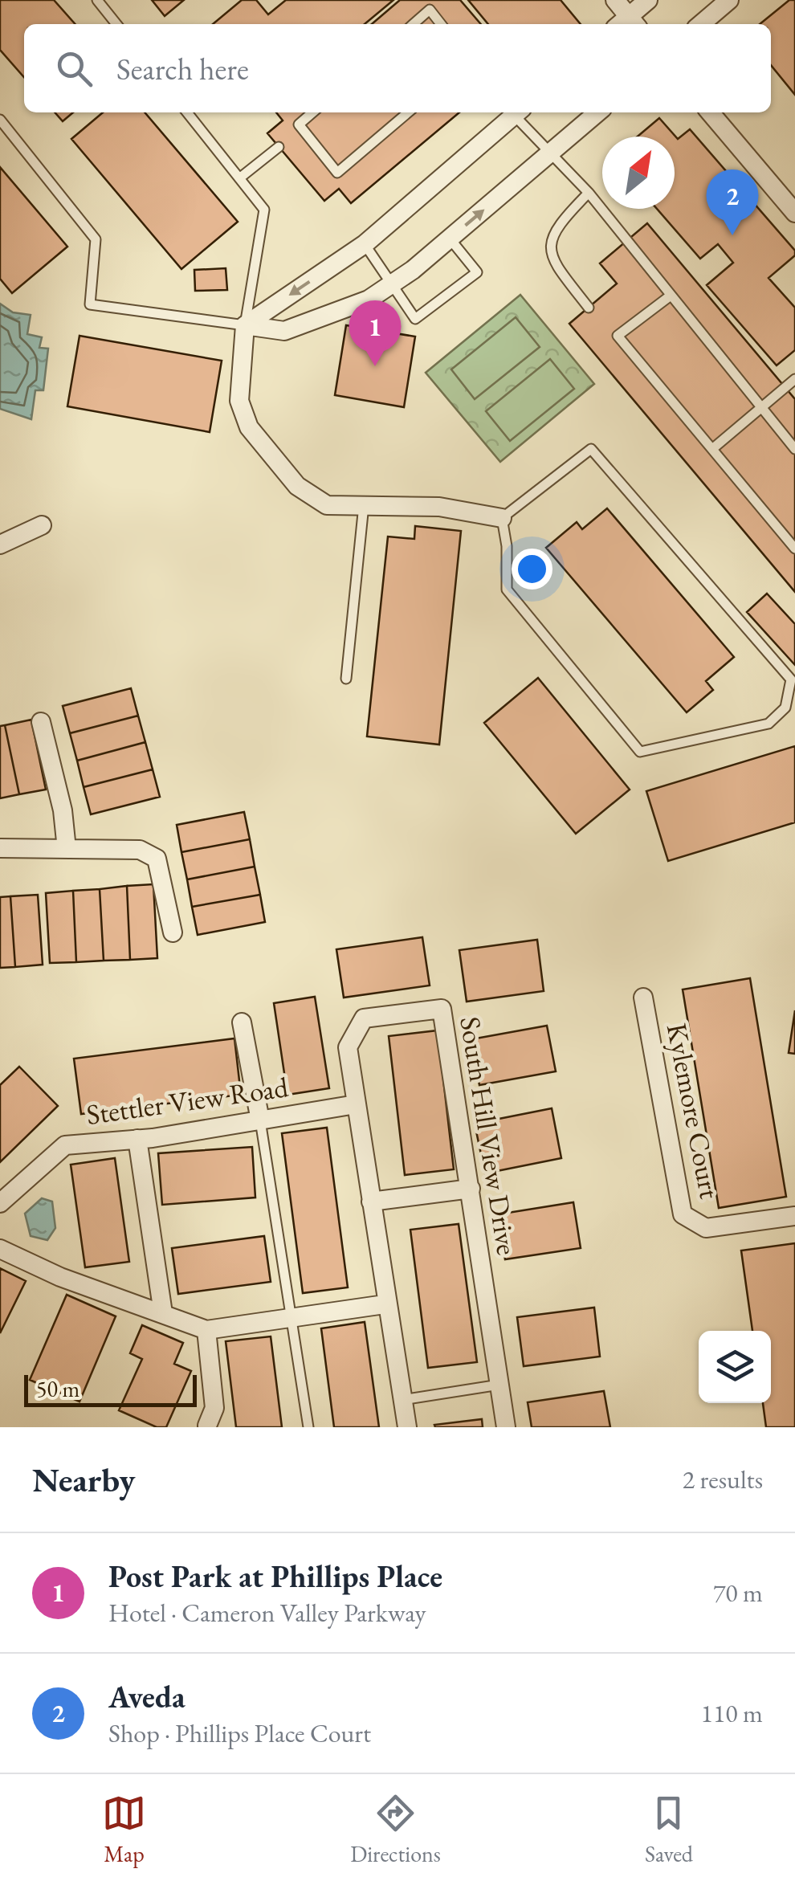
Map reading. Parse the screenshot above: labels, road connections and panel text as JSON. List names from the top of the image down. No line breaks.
{"streets":{"street":["Stettler View Road","Kylemore Court","South Hill View Drive"]},"crossings":[["Stettler View Road","South Hill View Drive"]],"scale_bar":"50 m","north":"top right","page":{"search":"Search here","pins":["2","1"],"scale":"50 m","heading":["Nearby","2 results"],"list":[{"mark":"1","name":"Post Park at Phillips Place","note":"Hotel · Cameron Valley Parkway","value":"70 m"},{"mark":"2","name":"Aveda","note":"Shop · Phillips Place Court","value":"110 m"}],"nav":["Map","Directions","Saved"]}}
